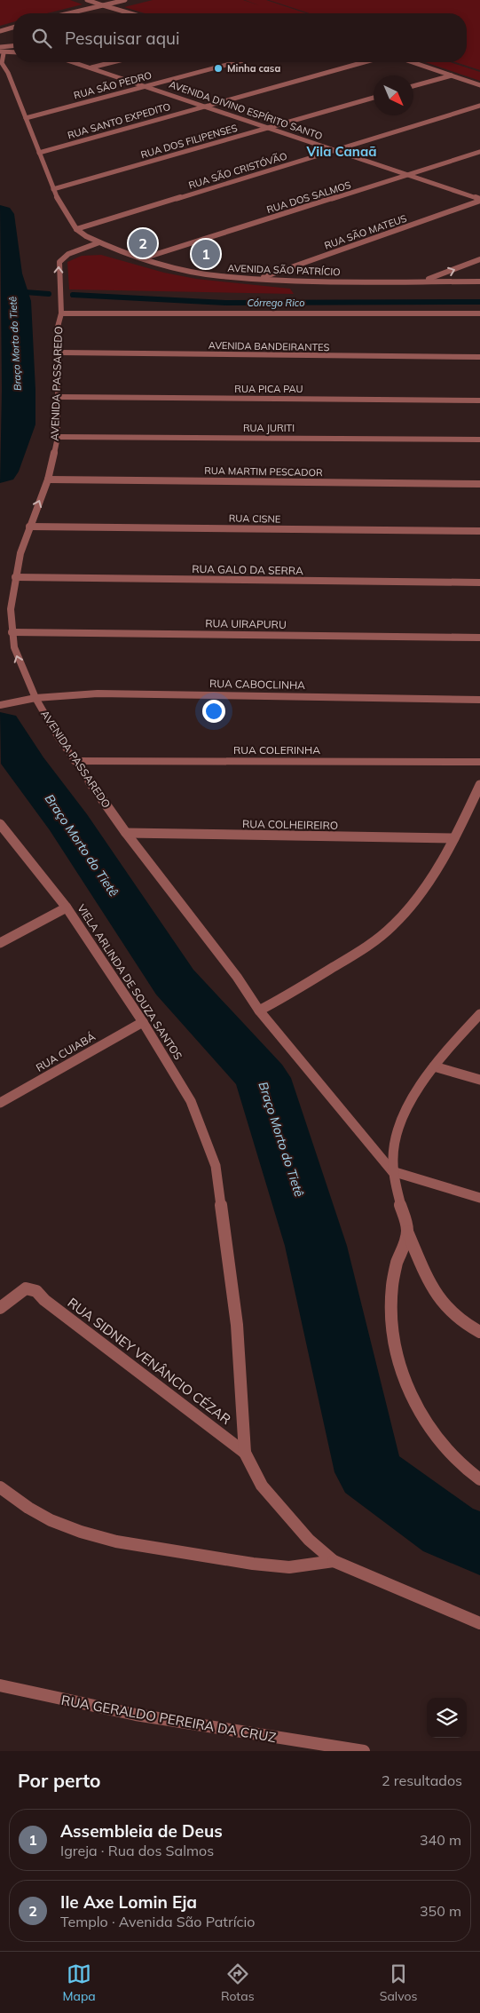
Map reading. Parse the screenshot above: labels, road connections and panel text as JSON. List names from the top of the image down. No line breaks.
{"streets":{"street":["RUA SÃO PEDRO","AVENIDA DIVINO ESPÍRITO SANTO","RUA SANTO EXPEDITO","RUA DOS FILIPENSES","RUA SÃO CRISTÓVÃO","RUA DOS SALMOS","RUA SÃO MATEUS","AVENIDA SÃO PATRÍCIO","AVENIDA BANDEIRANTES","AVENIDA PASSAREDO","RUA PICA PAU","RUA JURITI","RUA MARTIM PESCADOR","RUA CISNE","RUA GALO DA SERRA","RUA UIRAPURU","RUA CABOCLINHA","RUA COLERINHA","RUA COLHEIREIRO","VIELA ARLINDA DE SOUZA SANTOS","RUA CUIABÁ","RUA SIDNEY VENÂNCIO CÉZAR","RUA GERALDO PEREIRA DA CRUZ"]},"crossings":[["RUA SÃO PEDRO","AVENIDA DIVINO ESPÍRITO SANTO"],["RUA SÃO PEDRO","AVENIDA SÃO PATRÍCIO"],["AVENIDA DIVINO ESPÍRITO SANTO","RUA SANTO EXPEDITO"],["AVENIDA DIVINO ESPÍRITO SANTO","RUA DOS FILIPENSES"],["AVENIDA DIVINO ESPÍRITO SANTO","RUA SÃO CRISTÓVÃO"],["AVENIDA DIVINO ESPÍRITO SANTO","RUA DOS SALMOS"],["AVENIDA DIVINO ESPÍRITO SANTO","RUA SÃO MATEUS"],["RUA SANTO EXPEDITO","AVENIDA SÃO PATRÍCIO"],["RUA DOS FILIPENSES","AVENIDA SÃO PATRÍCIO"],["RUA SÃO CRISTÓVÃO","AVENIDA SÃO PATRÍCIO"],["RUA DOS SALMOS","AVENIDA SÃO PATRÍCIO"],["RUA SÃO MATEUS","AVENIDA SÃO PATRÍCIO"],["AVENIDA SÃO PATRÍCIO","AVENIDA PASSAREDO"],["AVENIDA BANDEIRANTES","AVENIDA PASSAREDO"],["AVENIDA PASSAREDO","RUA PICA PAU"],["AVENIDA PASSAREDO","RUA JURITI"],["AVENIDA PASSAREDO","RUA MARTIM PESCADOR"],["AVENIDA PASSAREDO","RUA CISNE"],["AVENIDA PASSAREDO","RUA GALO DA SERRA"],["AVENIDA PASSAREDO","RUA UIRAPURU"],["AVENIDA PASSAREDO","RUA CABOCLINHA"],["AVENIDA PASSAREDO","RUA COLERINHA"],["AVENIDA PASSAREDO","RUA COLHEIREIRO"],["VIELA ARLINDA DE SOUZA SANTOS","RUA CUIABÁ"],["VIELA ARLINDA DE SOUZA SANTOS","RUA SIDNEY VENÂNCIO CÉZAR"]],"districts":["Vila Canaã"],"water":["Córrego Rico","Braço Morto do Tietê"],"places":["Minha casa"],"north":"bottom right","page":{"search":"Pesquisar aqui","pins":["2","1"],"heading":["Por perto","2 resultados"],"list":[{"mark":"1","name":"Assembleia de Deus","note":"Igreja · Rua dos Salmos","value":"340 m"},{"mark":"2","name":"Ile Axe Lomin Eja","note":"Templo · Avenida São Patrício","value":"350 m"}],"nav":["Mapa","Rotas","Salvos"]}}
